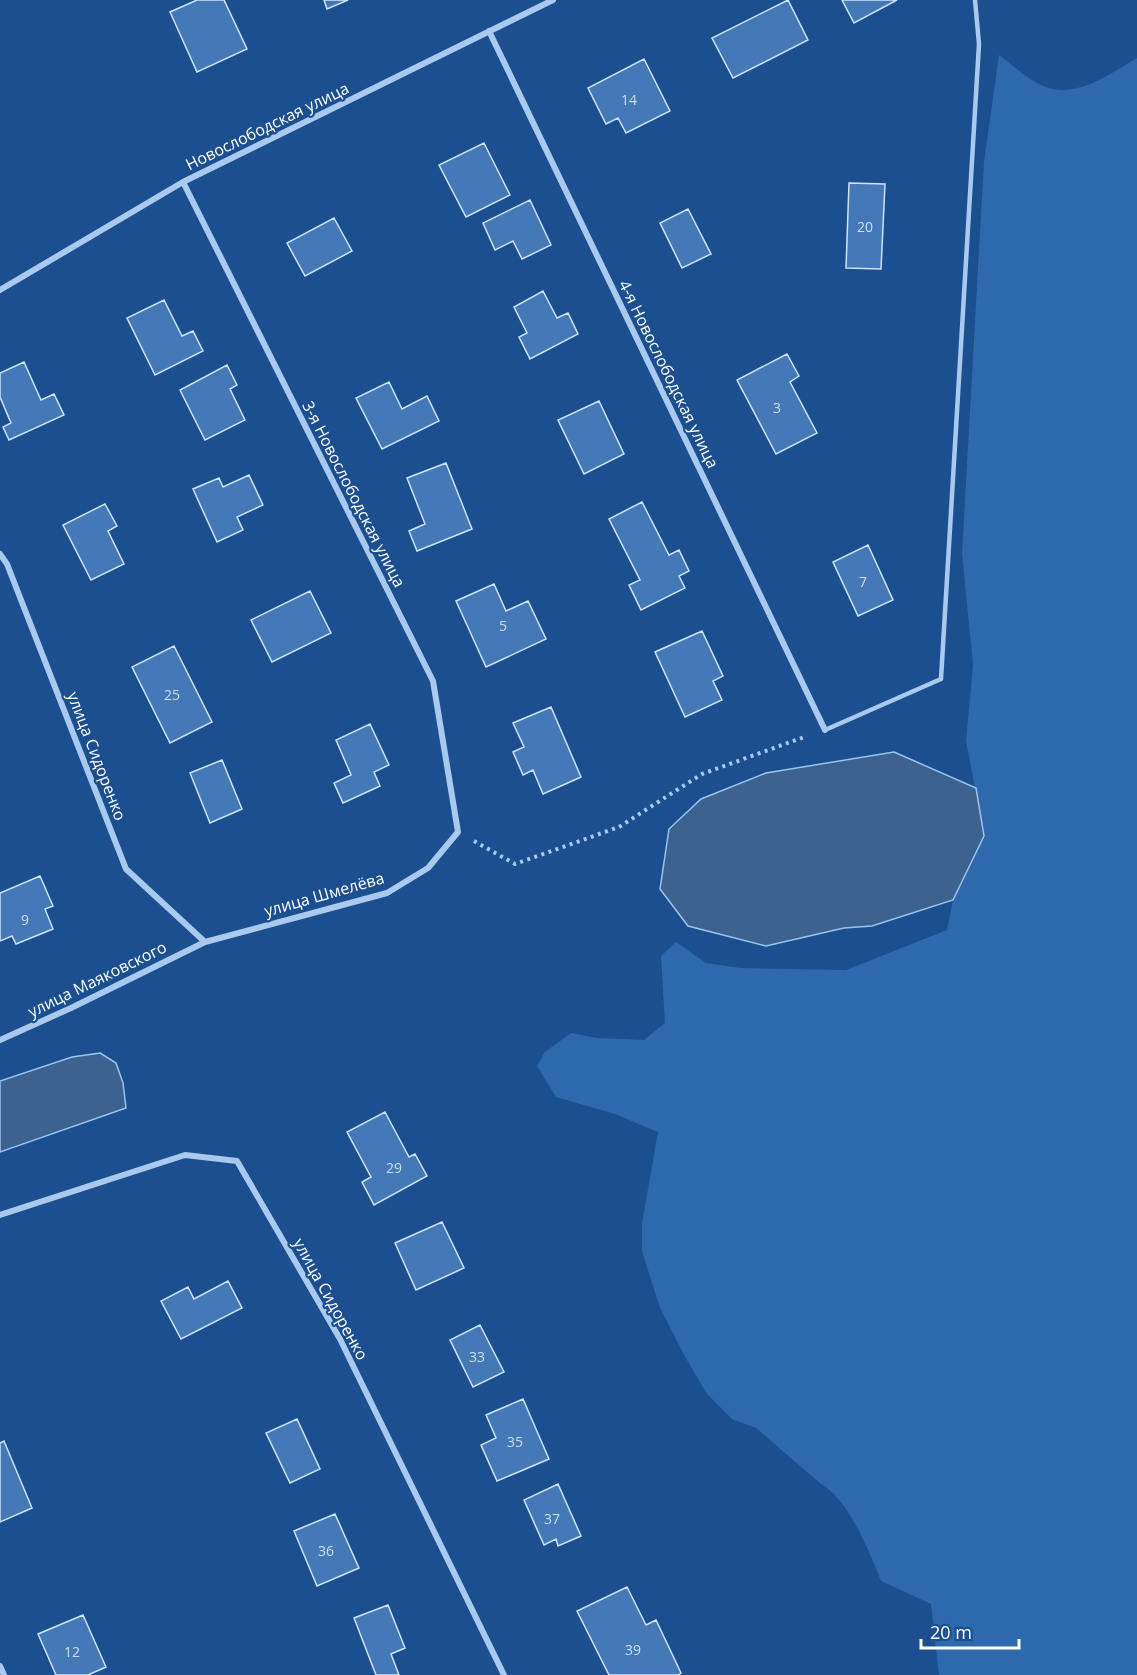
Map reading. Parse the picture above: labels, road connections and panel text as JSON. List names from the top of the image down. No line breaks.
{"streets":{"street":["Новослободская улица","4-я Новослободская улица","3-я Новослободская улица","улица Сидоренко","улица Шмелёва","улица Маяковского"]},"crossings":[["Новослободская улица","4-я Новослободская улица"],["Новослободская улица","3-я Новослободская улица"],["3-я Новослободская улица","улица Шмелёва"],["улица Сидоренко","улица Шмелёва"],["улица Сидоренко","улица Маяковского"],["улица Шмелёва","улица Маяковского"]],"house_numbers":["14","20","3","7","5","25","9","29","33","35","37","36","39","12"],"scale_bar":"20 m"}
